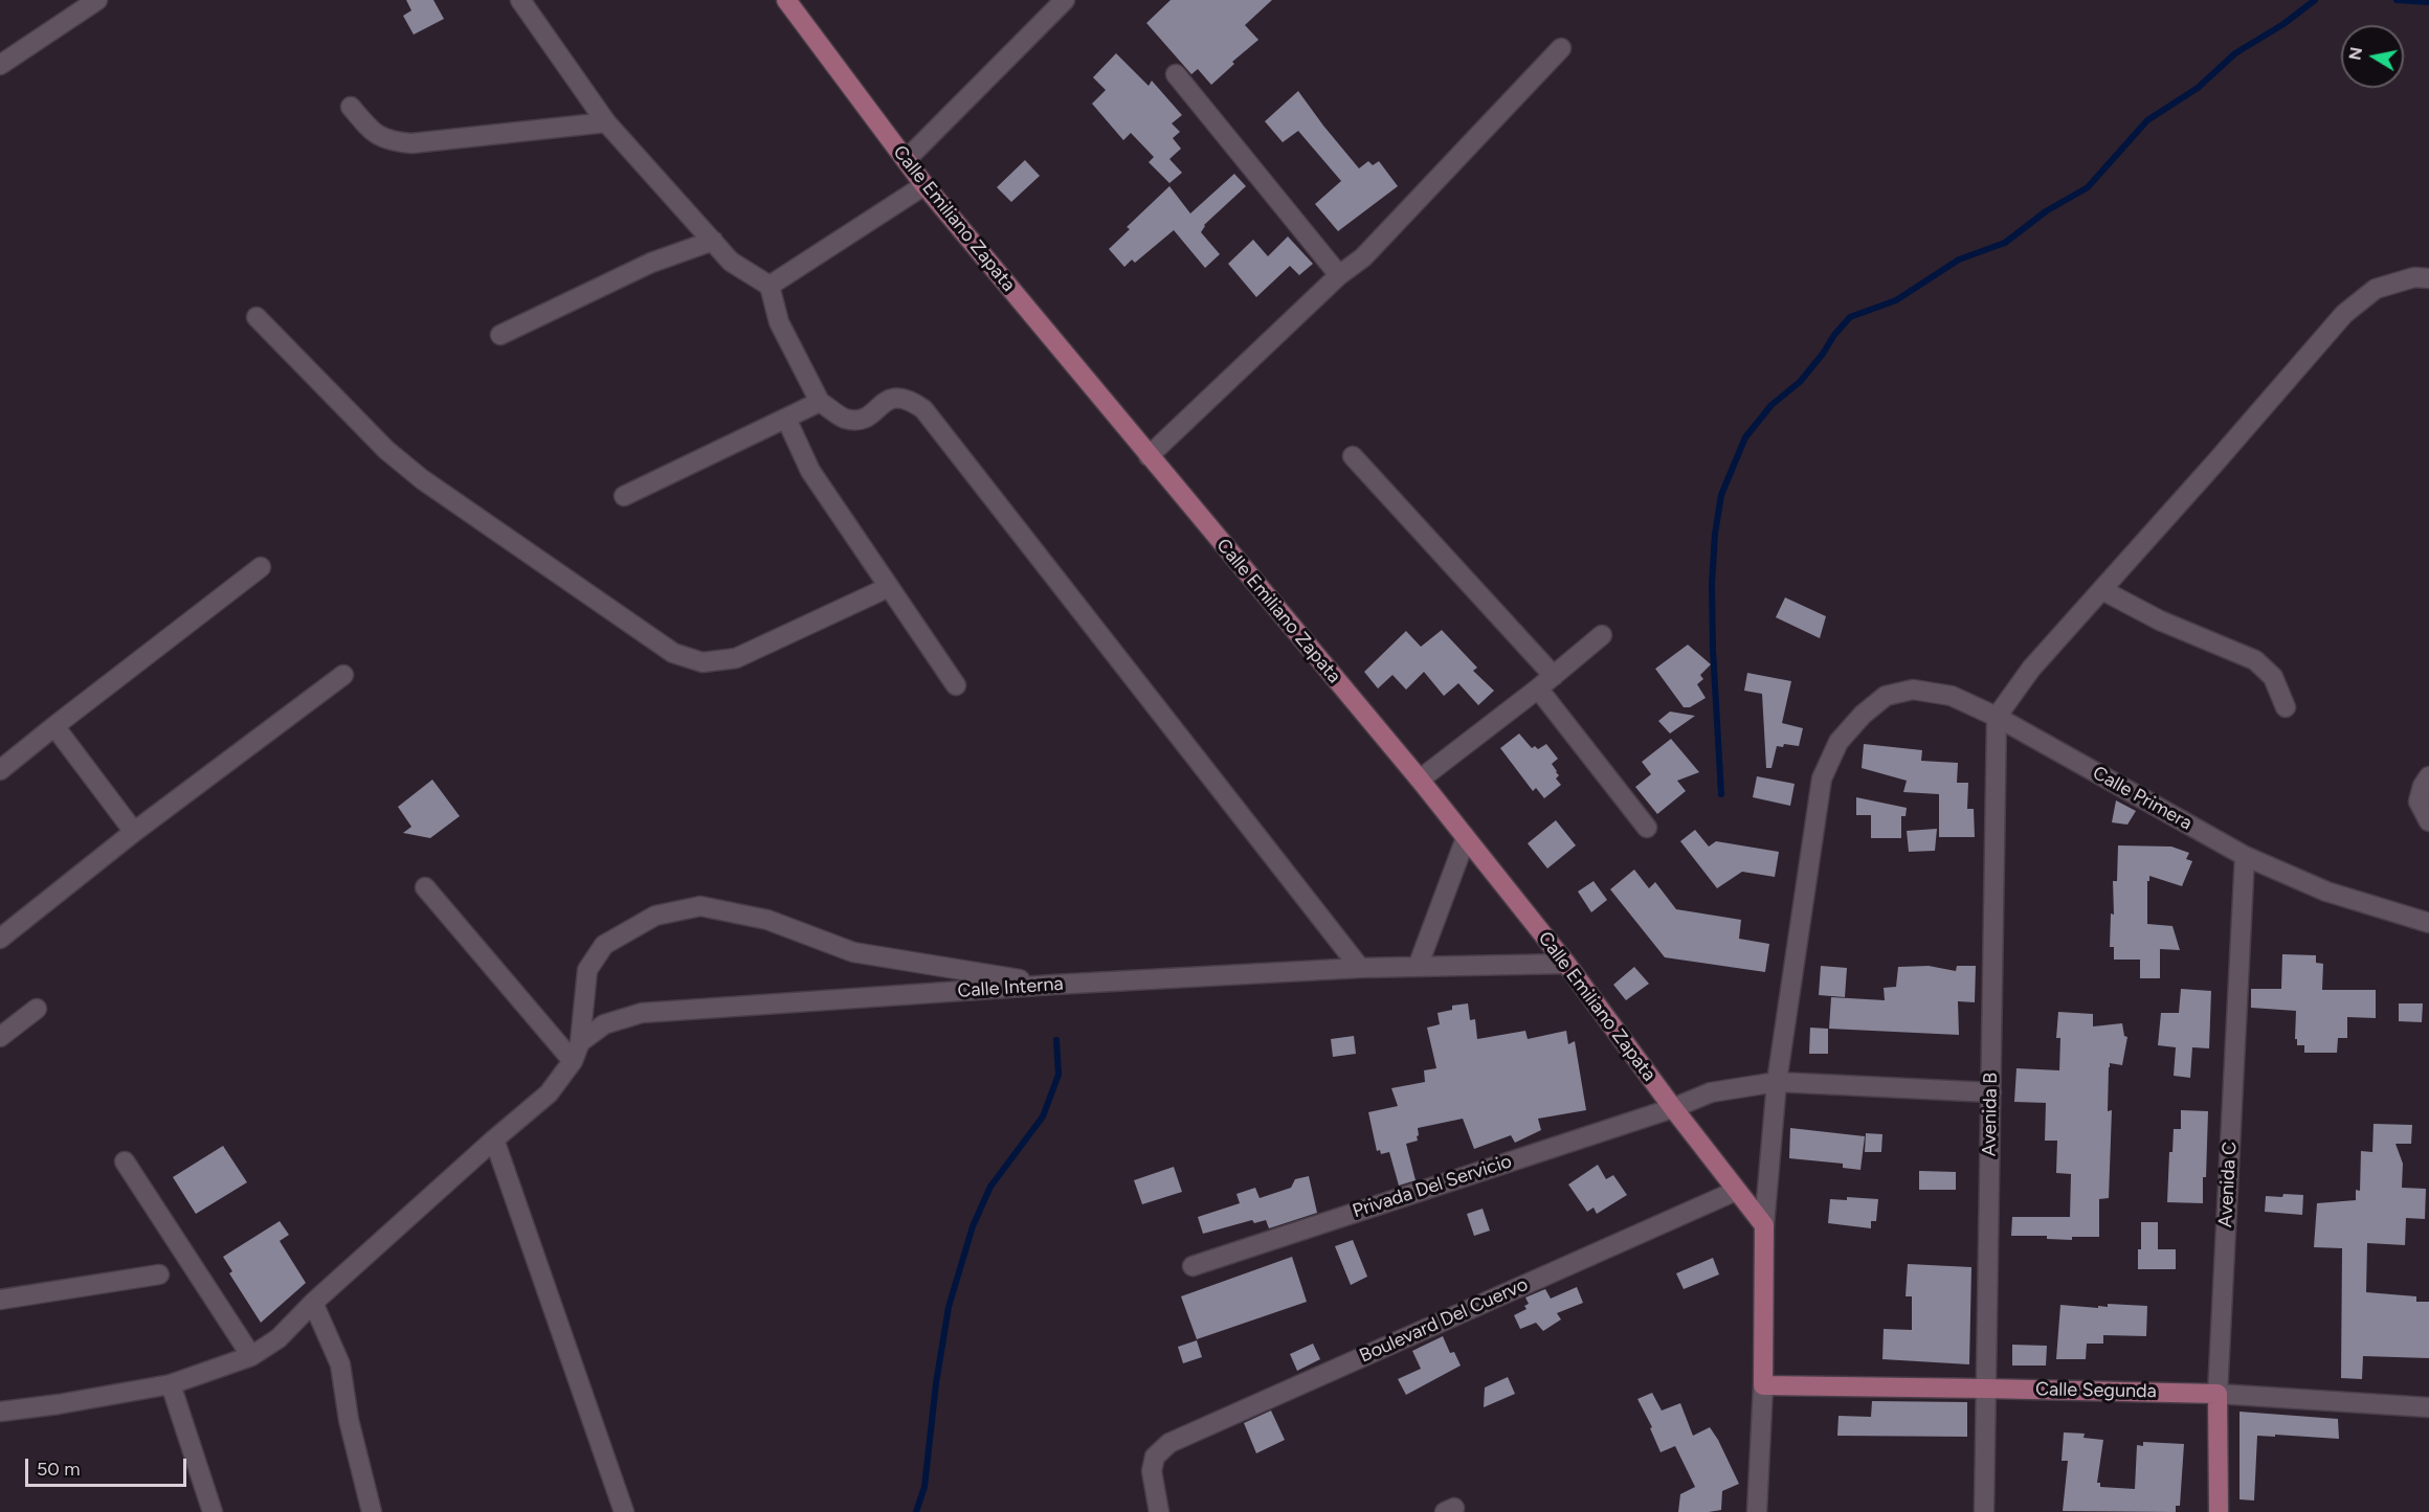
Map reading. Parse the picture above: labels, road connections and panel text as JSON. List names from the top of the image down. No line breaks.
{"streets":{"main road":["Calle Emiliano Zapata","Avenida C","Calle Segunda"],"street":["Calle Primera","Calle Interna","Avenida B","Privada Del Servicio","Boulevard Del Cuervo"]},"crossings":[["Calle Emiliano Zapata","Calle Interna"],["Calle Emiliano Zapata","Privada Del Servicio"],["Calle Emiliano Zapata","Boulevard Del Cuervo"],["Calle Primera","Avenida B"],["Calle Primera","Avenida C"],["Calle Primera","Privada Del Servicio"],["Avenida B","Privada Del Servicio"],["Avenida B","Calle Segunda"],["Avenida C","Calle Segunda"]],"scale_bar":"50 m","north":"left"}
